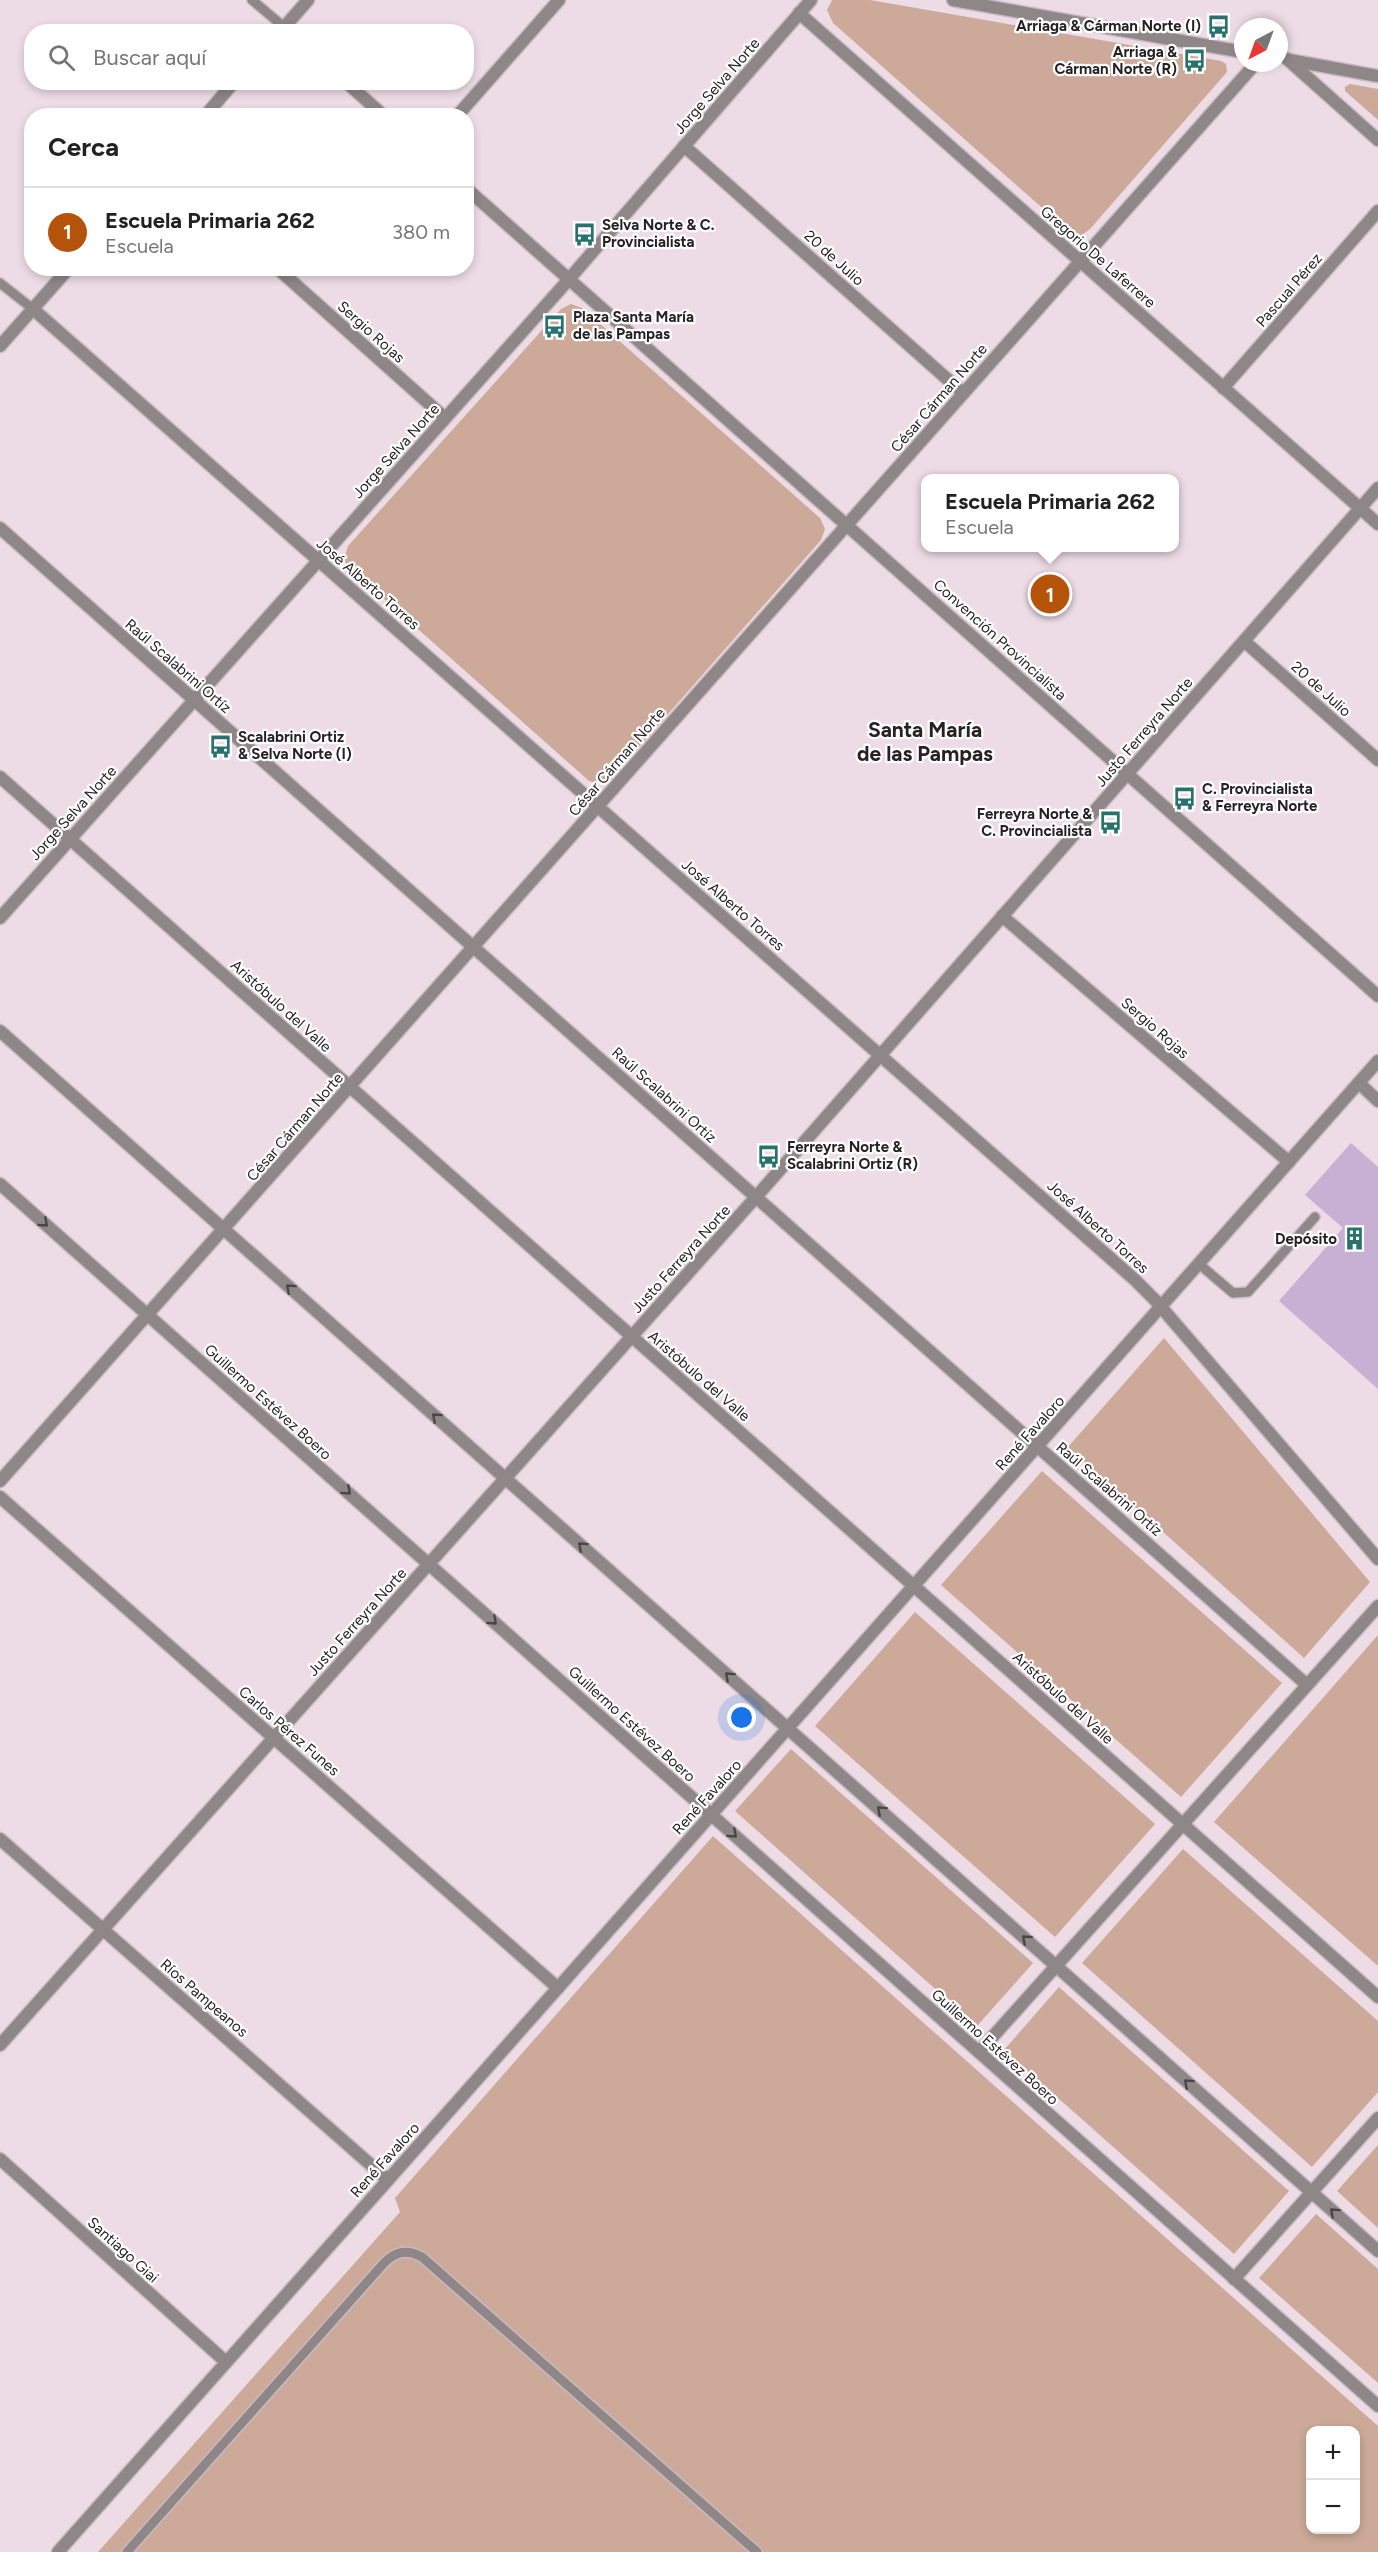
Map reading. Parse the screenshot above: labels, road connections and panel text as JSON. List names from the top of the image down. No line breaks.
{"streets":{"street":["Jorge Selva Norte","Gregorio De Laferrere","20 de Julio","Pascual Pérez","Sergio Rojas","César Cárman Norte","José Alberto Torres","Convención Provincialista","Raúl Scalabrini Ortíz","Justo Ferreyra Norte","Aristóbulo del Valle","Guillermo Estévez Boero","René Favaloro","Carlos Pérez Funes","Ríos Pampeanos","Santiago Giai"]},"crossings":[["Jorge Selva Norte","Gregorio De Laferrere"],["Jorge Selva Norte","20 de Julio"],["Jorge Selva Norte","Sergio Rojas"],["Jorge Selva Norte","José Alberto Torres"],["Jorge Selva Norte","Convención Provincialista"],["Jorge Selva Norte","Raúl Scalabrini Ortíz"],["Jorge Selva Norte","Aristóbulo del Valle"],["Gregorio De Laferrere","Pascual Pérez"],["Gregorio De Laferrere","César Cárman Norte"],["Gregorio De Laferrere","Justo Ferreyra Norte"],["20 de Julio","César Cárman Norte"],["20 de Julio","Justo Ferreyra Norte"],["Sergio Rojas","Justo Ferreyra Norte"],["Sergio Rojas","René Favaloro"],["César Cárman Norte","José Alberto Torres"],["César Cárman Norte","Convención Provincialista"],["César Cárman Norte","Raúl Scalabrini Ortíz"],["César Cárman Norte","Aristóbulo del Valle"],["César Cárman Norte","Guillermo Estévez Boero"],["José Alberto Torres","Justo Ferreyra Norte"],["José Alberto Torres","René Favaloro"],["Convención Provincialista","Justo Ferreyra Norte"],["Raúl Scalabrini Ortíz","Justo Ferreyra Norte"],["Raúl Scalabrini Ortíz","René Favaloro"],["Justo Ferreyra Norte","Aristóbulo del Valle"],["Justo Ferreyra Norte","Guillermo Estévez Boero"],["Justo Ferreyra Norte","Carlos Pérez Funes"],["Justo Ferreyra Norte","Ríos Pampeanos"],["Aristóbulo del Valle","René Favaloro"],["Guillermo Estévez Boero","René Favaloro"],["René Favaloro","Carlos Pérez Funes"],["René Favaloro","Ríos Pampeanos"],["René Favaloro","Santiago Giai"]],"one_way":["Guillermo Estévez Boero"],"districts":["Santa María de las Pampas"],"places":{"bus stop":["Arriaga & Cárman Norte (I)","Arriaga & Cárman Norte (R)","Selva Norte & C. Provincialista","Plaza Santa María de las Pampas","Scalabrini Ortiz & Selva Norte (I)","C. Provincialista & Ferreyra Norte","Ferreyra Norte & C. Provincialista","Ferreyra Norte & Scalabrini Ortiz (R)"],"building":["Depósito"]},"north":"bottom left","page":{"search":"Buscar aquí","heading":"Cerca","list":[{"mark":"1","name":"Escuela Primaria 262","note":"Escuela","value":"380 m"}],"popup":["Escuela Primaria 262","Escuela"],"pins":"1","map_buttons":["+","−"]}}
